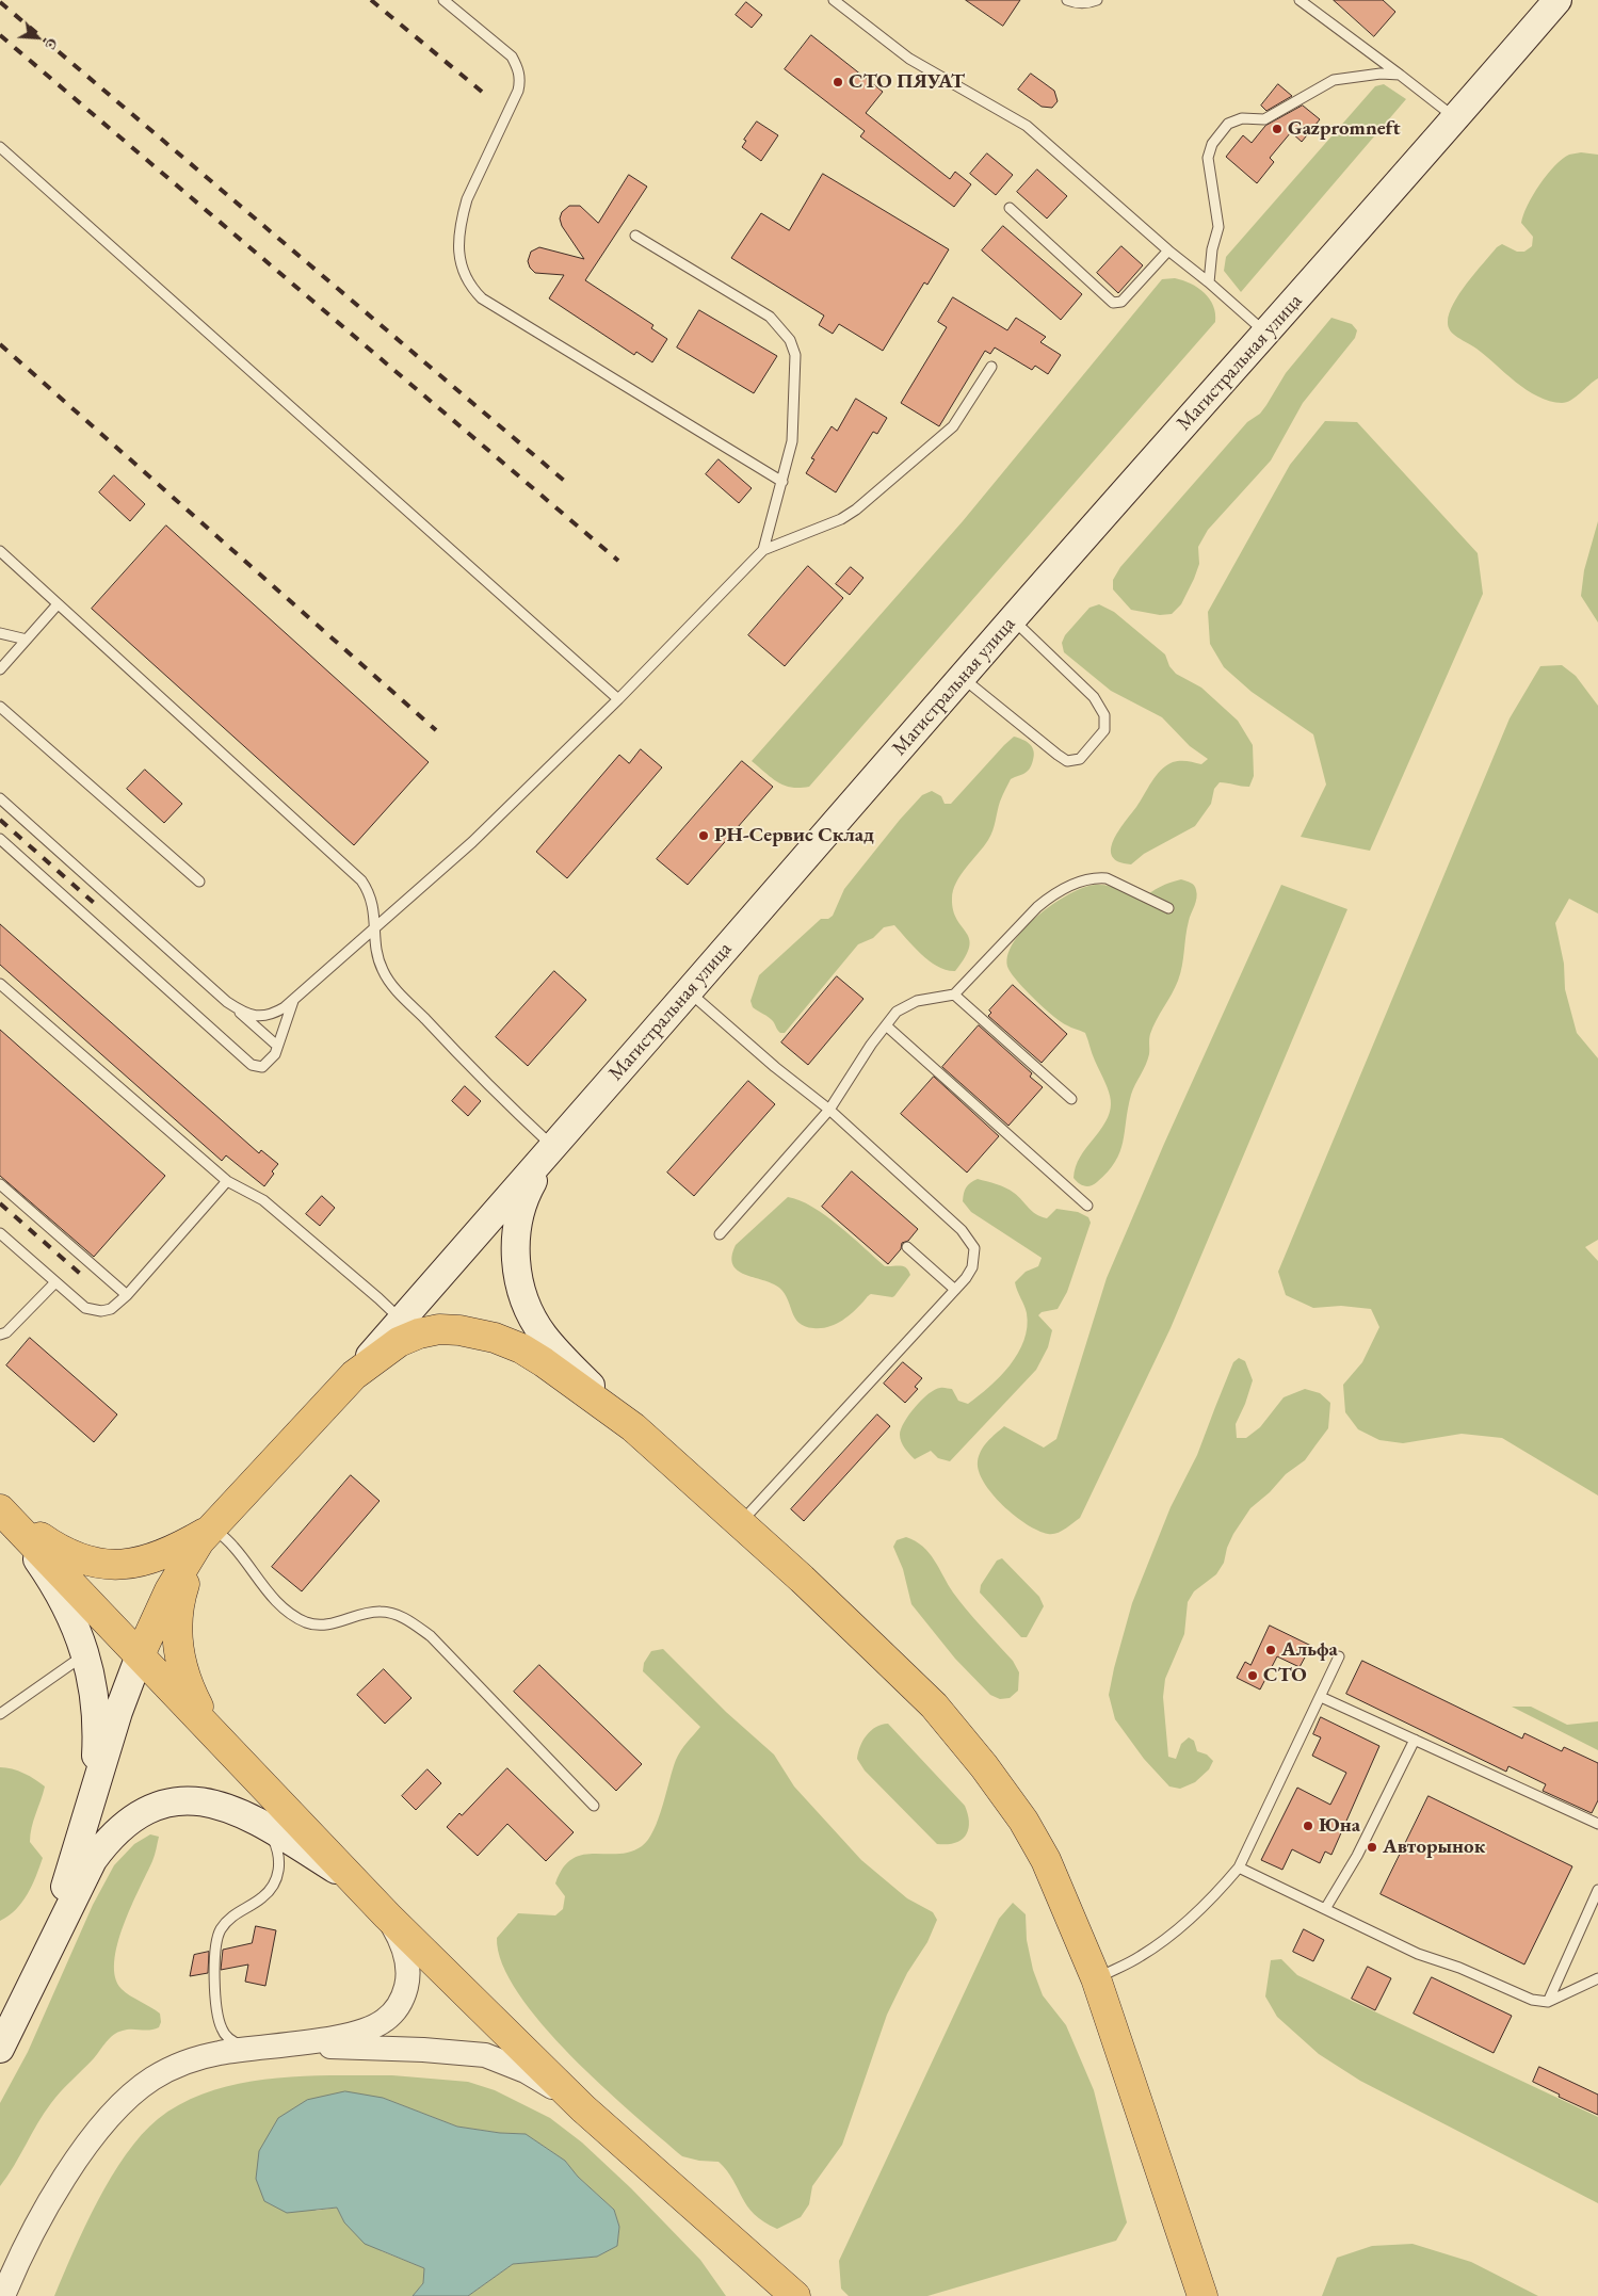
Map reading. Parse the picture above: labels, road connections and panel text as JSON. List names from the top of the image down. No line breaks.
{"streets":{"main road":["Магистральная улица"]},"places":["СТО ПЯУАТ","Gazpromneft","РН-Сервис Cклад","Альфа","СТО","Юна","Авторынок"],"north":"bottom right"}
